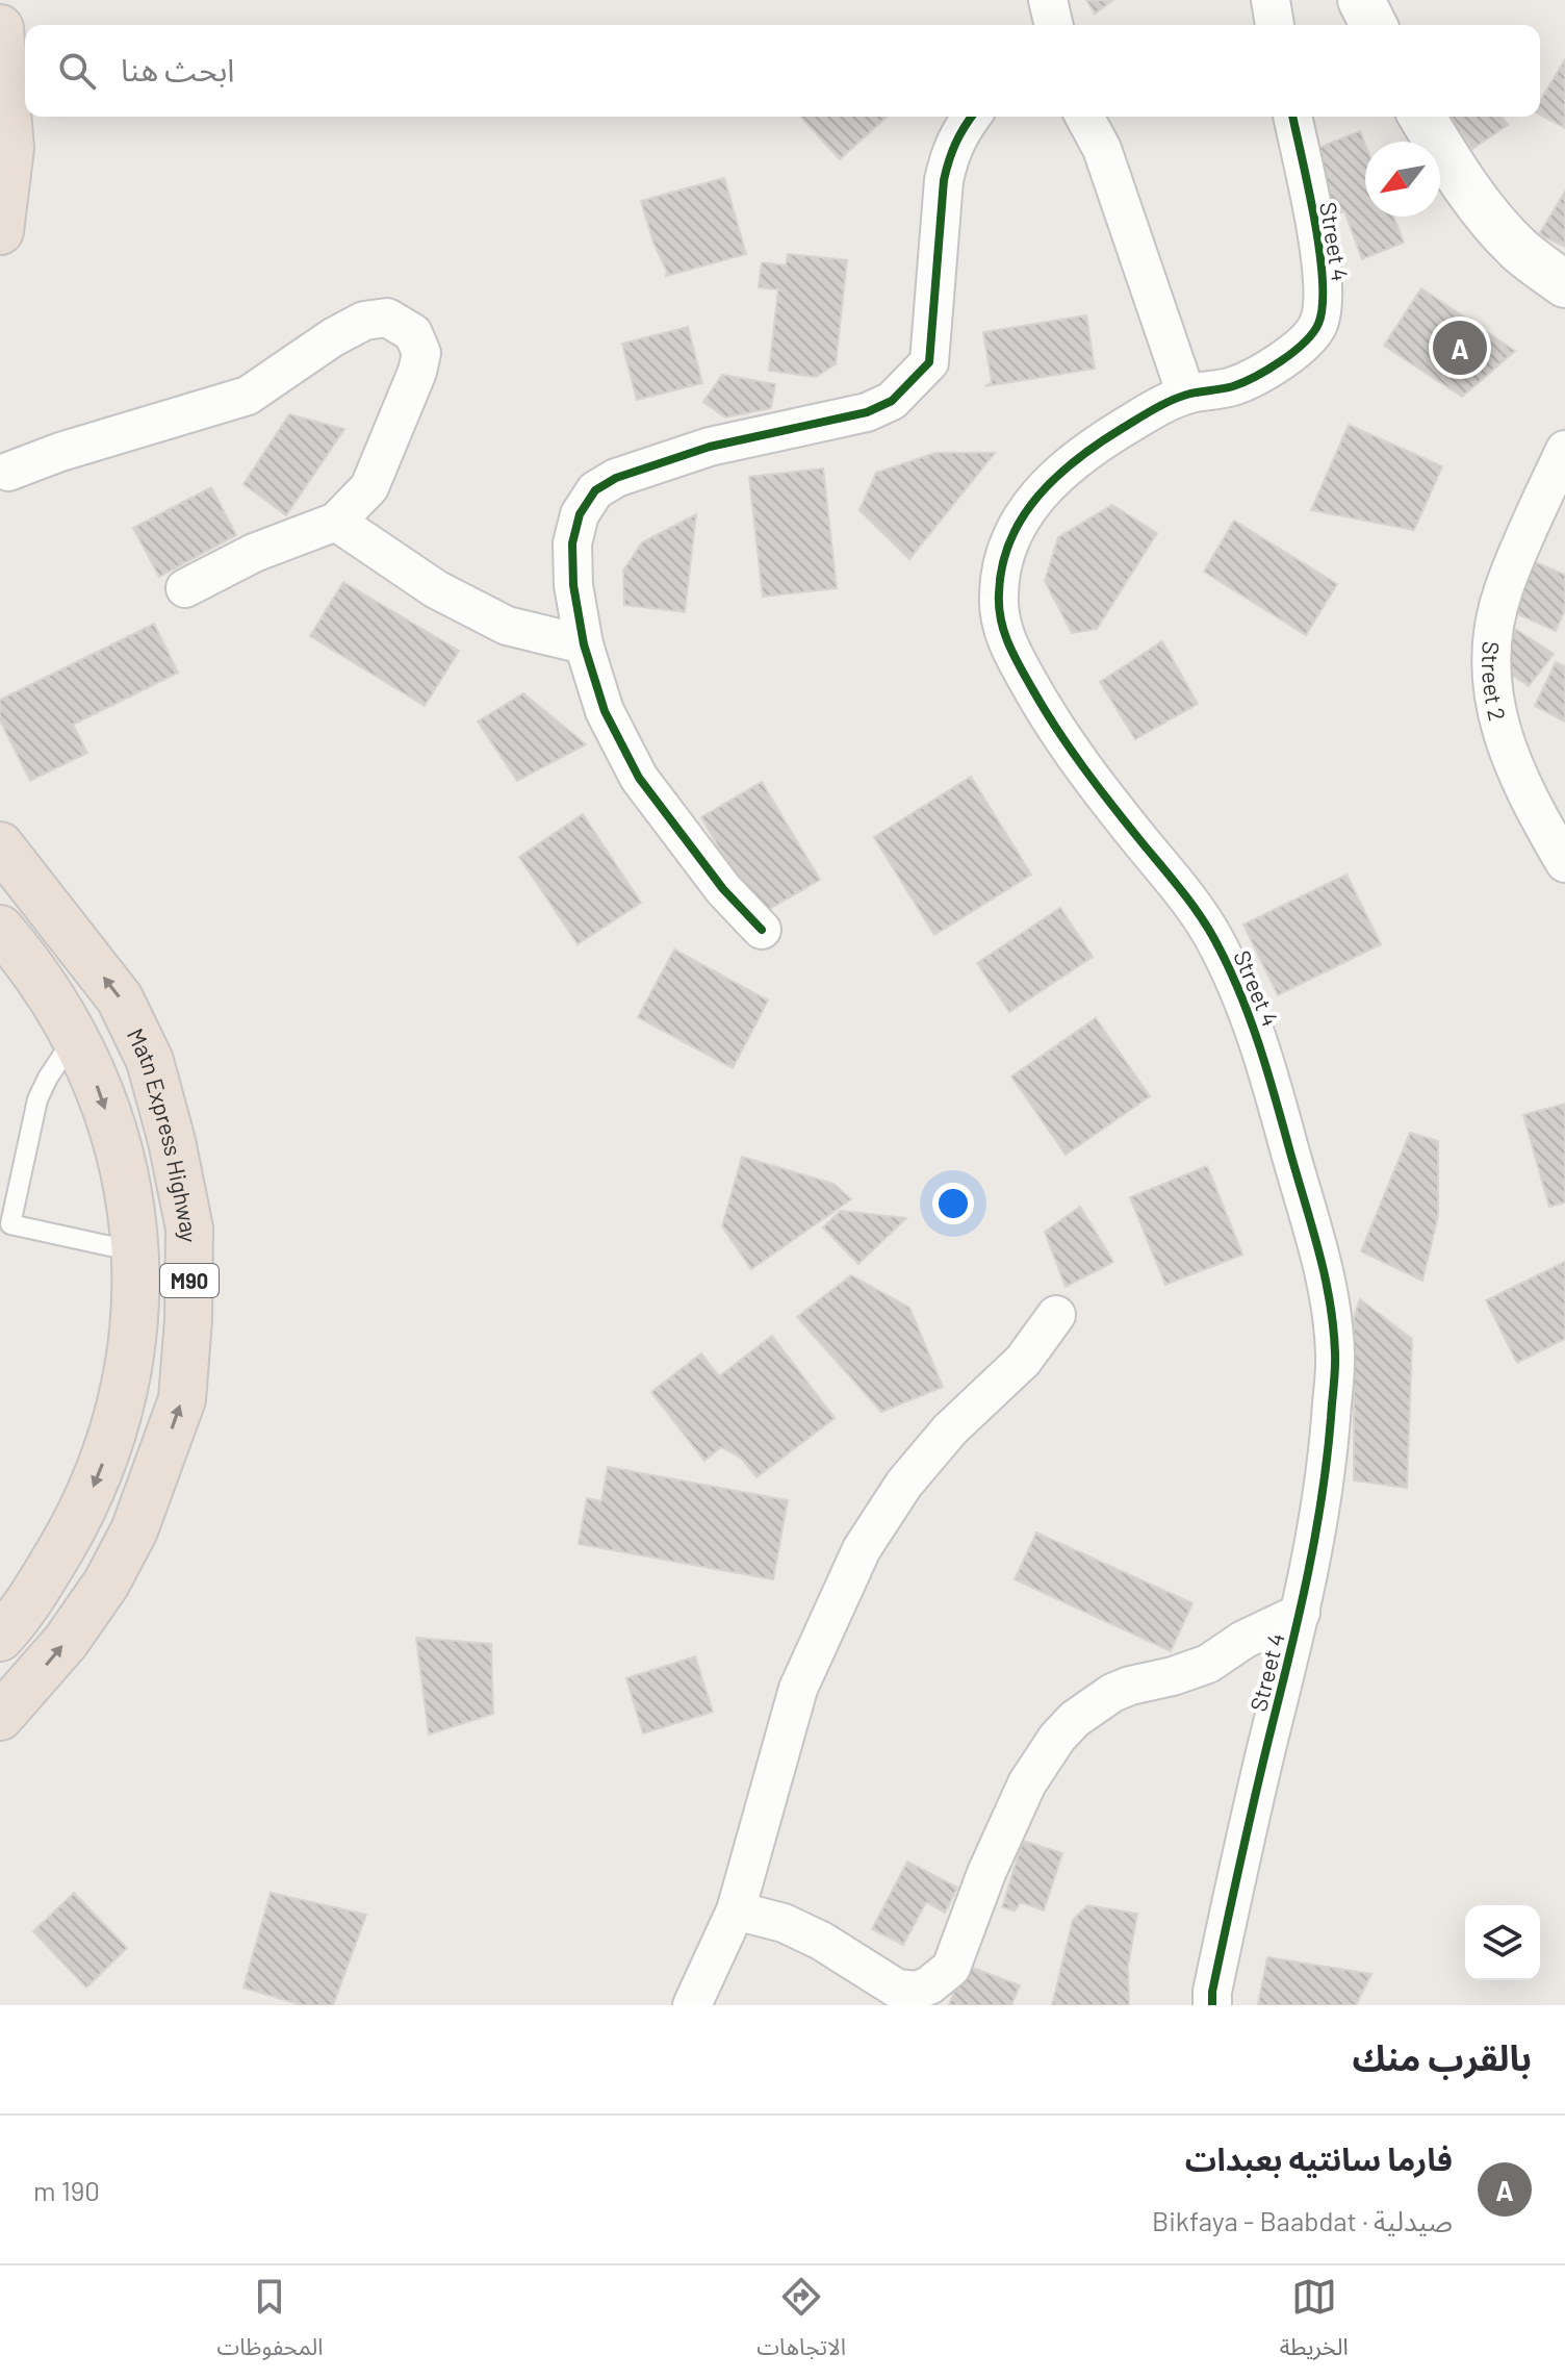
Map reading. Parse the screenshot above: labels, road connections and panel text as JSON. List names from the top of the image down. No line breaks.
{"streets":{"highway":["Matn Express Highway","M90"],"street":["Street 4","Street 2"]},"north":"bottom left","page":{"search":"ابحث هنا","pins":"A","heading":"بالقرب منك","list":[{"mark":"A","name":"فارما سانتيه بعبدات","note":"صيدلية · Bikfaya - Baabdat","value":"190 m"}],"nav":["الخريطة","الاتجاهات","المحفوظات"]}}
